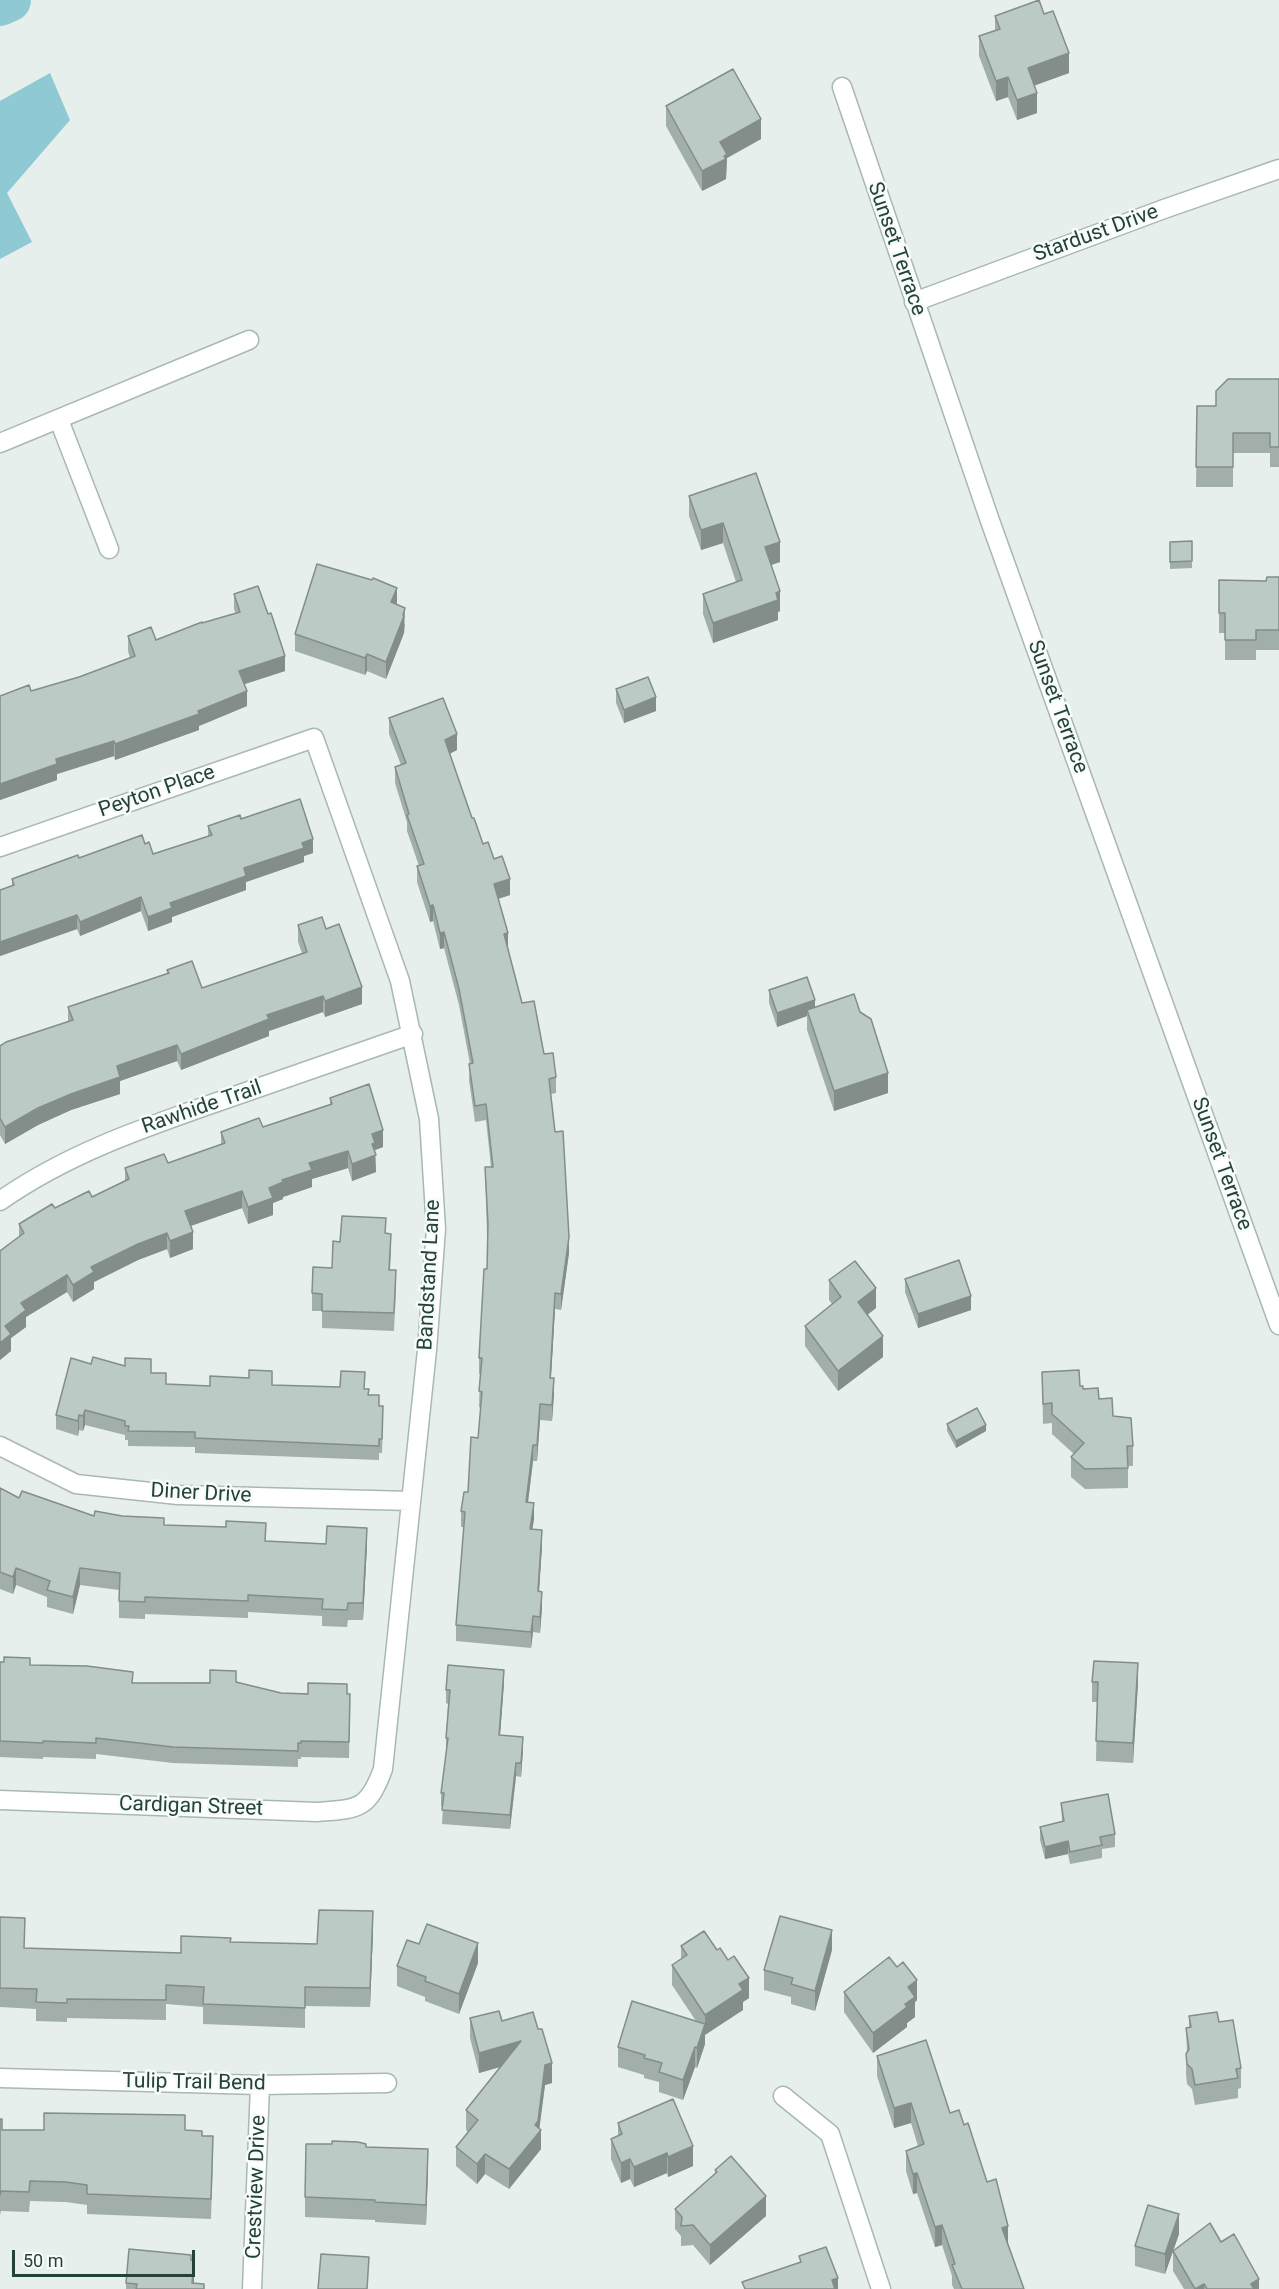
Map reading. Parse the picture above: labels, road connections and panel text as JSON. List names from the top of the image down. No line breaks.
{"streets":{"street":["Stardust Drive","Sunset Terrace","Peyton Place","Rawhide Trail","Bandstand Lane","Diner Drive","Cardigan Street","Tulip Trail Bend","Crestview Drive"]},"crossings":[["Stardust Drive","Sunset Terrace"],["Peyton Place","Bandstand Lane"],["Rawhide Trail","Bandstand Lane"],["Bandstand Lane","Diner Drive"],["Bandstand Lane","Cardigan Street"],["Tulip Trail Bend","Crestview Drive"]],"scale_bar":"50 m"}
